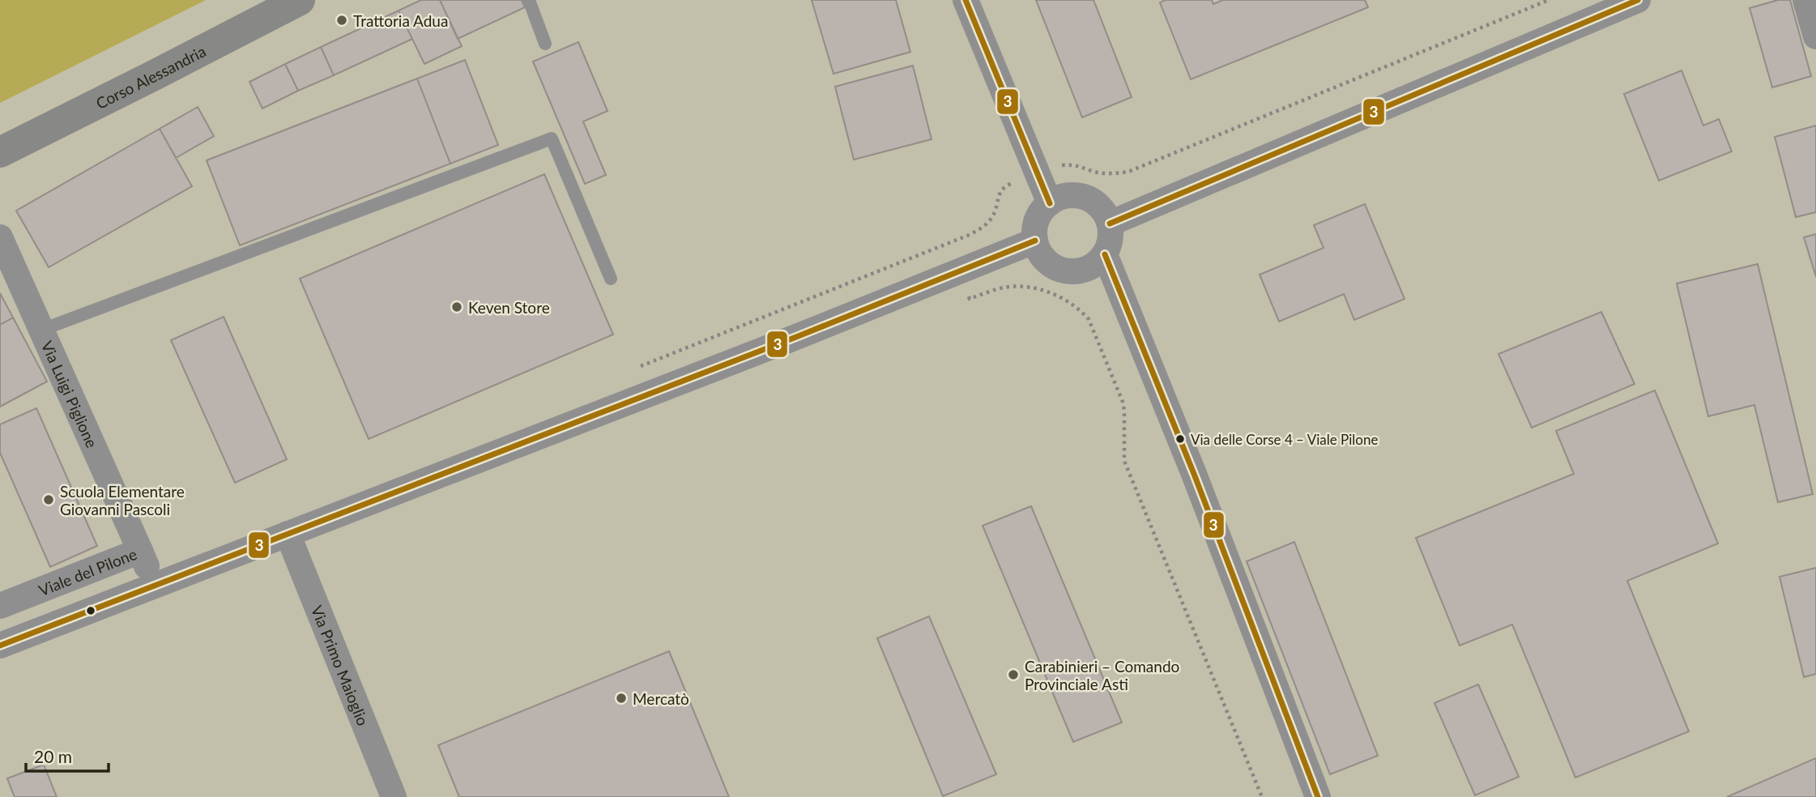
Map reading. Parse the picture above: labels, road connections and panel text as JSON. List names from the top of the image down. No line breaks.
{"streets":{"main road":["Corso Alessandria"],"street":["Via Luigi Piglione","Viale del Pilone","Via Primo Maioglio"]},"crossings":[["Via Luigi Piglione","Viale del Pilone"]],"places":["Trattoria Adua","Keven Store","Via delle Corse 4 – Viale Pilone","Scuola Elementare Giovanni Pascoli","Carabinieri – Comando Provinciale Asti","Mercatò"],"lines":["transit line 3"],"scale_bar":"20 m"}
